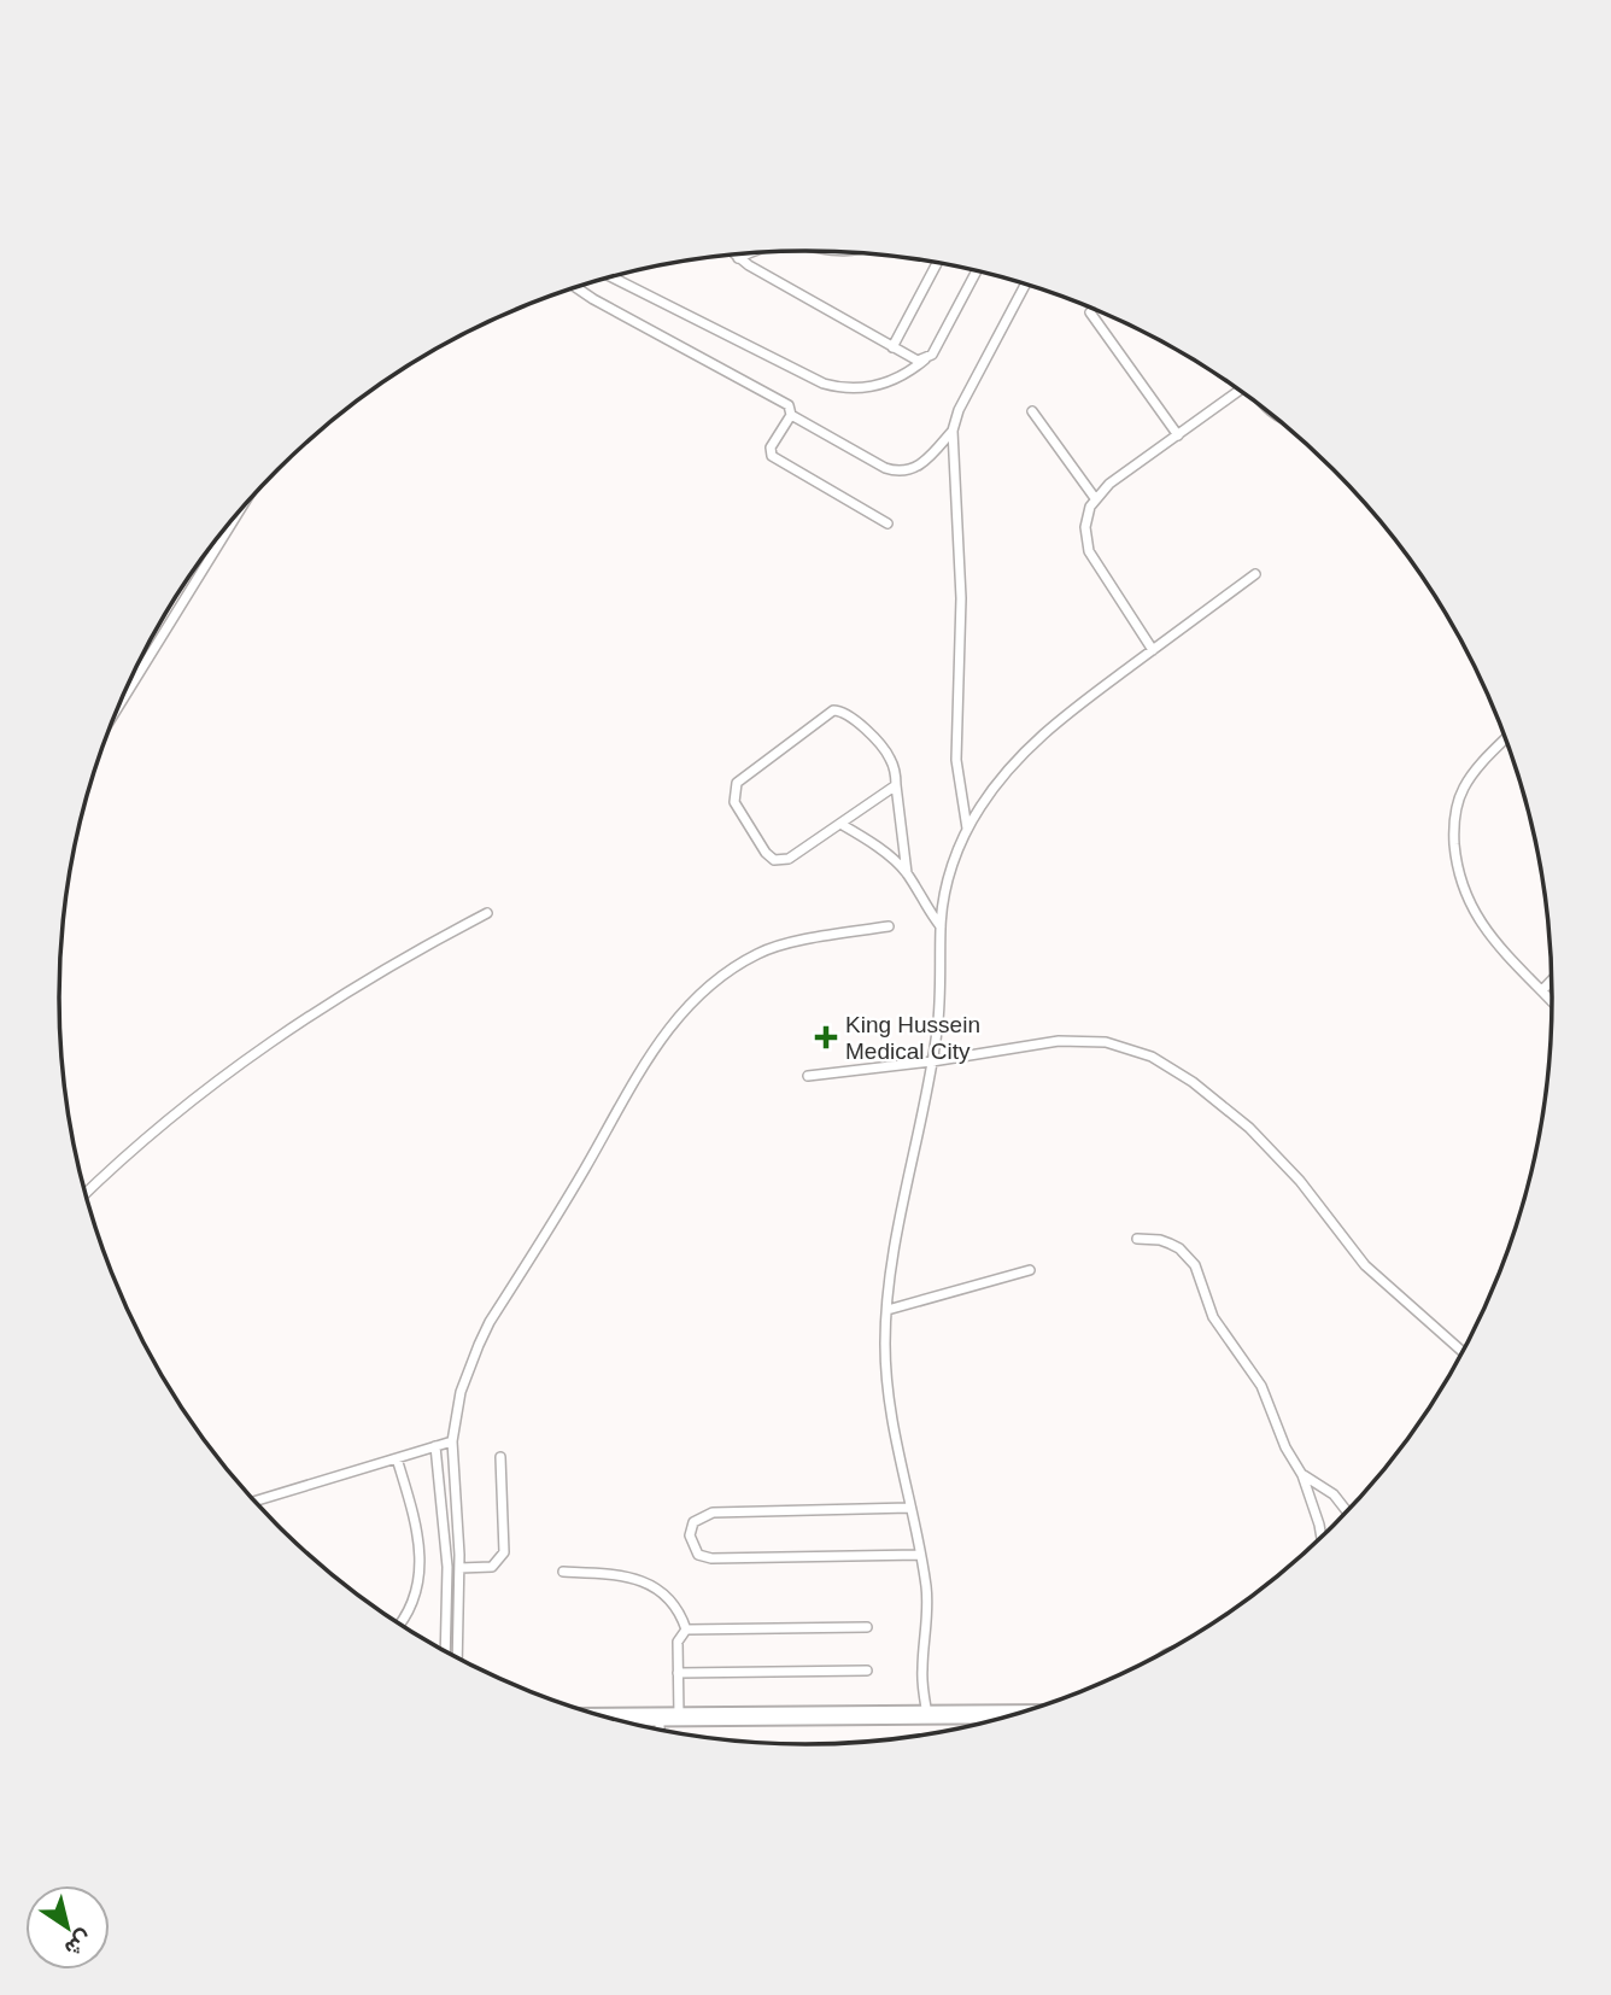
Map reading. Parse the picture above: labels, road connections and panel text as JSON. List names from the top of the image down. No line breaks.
{"places":{"health":["King Hussein Medical City"]},"north":"bottom right"}
